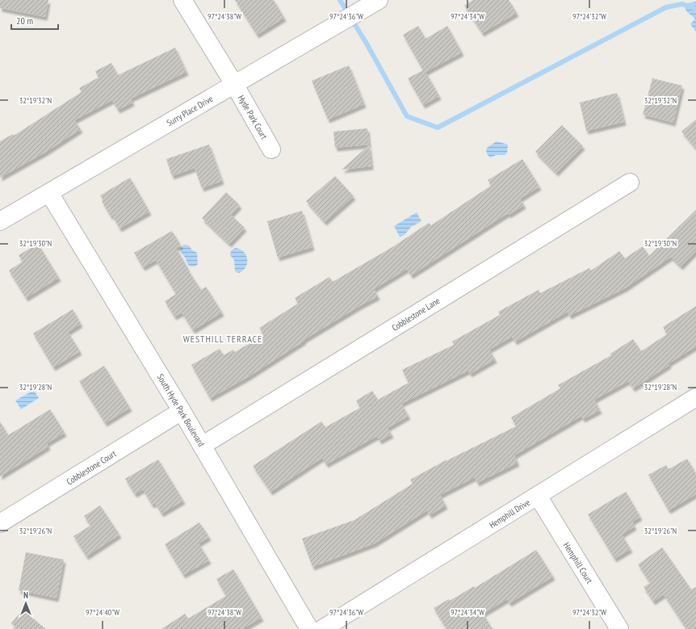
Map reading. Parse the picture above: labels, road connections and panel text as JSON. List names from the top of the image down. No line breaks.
{"streets":{"street":["Surry Place Drive","Hyde Park Court","Cobblestone Lane","South Hyde Park Boulevard","Cobblestone Court","Hemphill Drive","Hemphill Court"]},"crossings":[["Surry Place Drive","Hyde Park Court"],["Surry Place Drive","South Hyde Park Boulevard"],["Cobblestone Lane","South Hyde Park Boulevard"],["South Hyde Park Boulevard","Cobblestone Court"],["Hemphill Drive","Hemphill Court"]],"districts":["WESTHILL TERRACE"],"scale_bar":"20 m","north":"top","coordinates":["97°24'38\"W","97°24'36\"W","97°24'34\"W","97°24'32\"W","32°19'32\"N","32°19'30\"N","32°19'28\"N","32°19'26\"N","97°24'40\"W"]}
